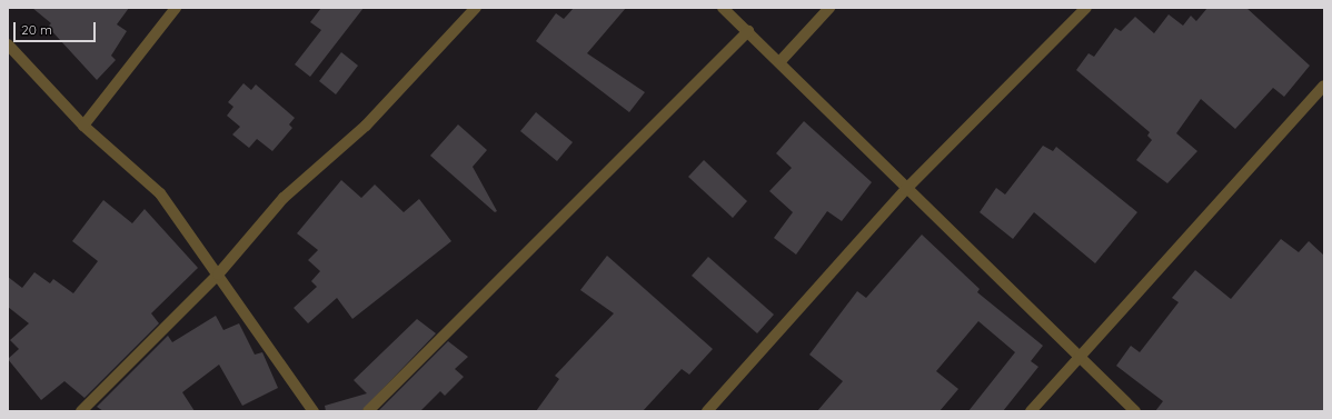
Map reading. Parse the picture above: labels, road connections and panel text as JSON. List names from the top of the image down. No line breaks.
{"scale_bar":"20 m"}
